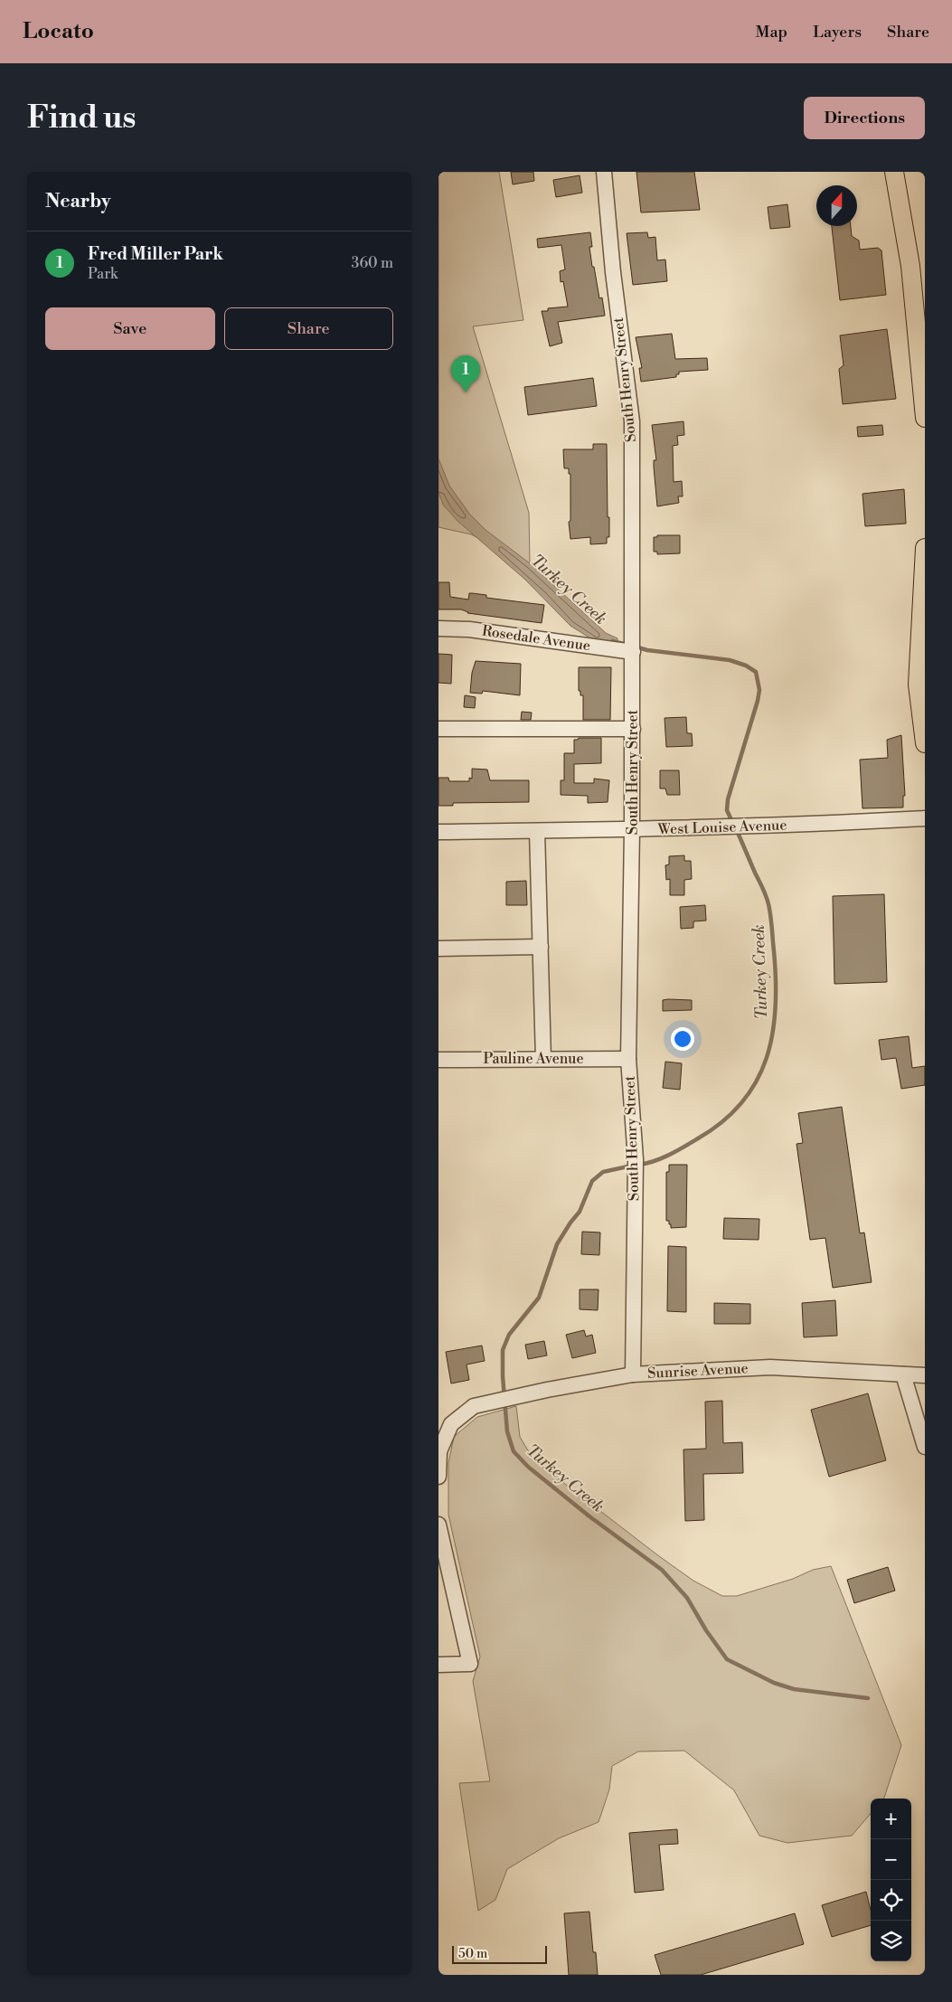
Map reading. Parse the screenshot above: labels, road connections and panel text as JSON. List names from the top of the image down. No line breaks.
{"streets":{"street":["South Henry Street","Rosedale Avenue","West Louise Avenue","Pauline Avenue","Sunrise Avenue"]},"crossings":[["South Henry Street","Rosedale Avenue"],["South Henry Street","West Louise Avenue"],["South Henry Street","Pauline Avenue"],["South Henry Street","Sunrise Avenue"]],"water":["Turkey Creek"],"scale_bar":"50 m","north":"top","page":{"header":"Locato","nav":["Map","Layers","Share"],"buttons":["Directions",["Save","Share"]],"title":"Find us","heading":"Nearby","list":[{"mark":"1","name":"Fred Miller Park","note":"Park","value":"360 m"}],"pins":"1","map_buttons":["+","−"],"scale":"50 m"}}
